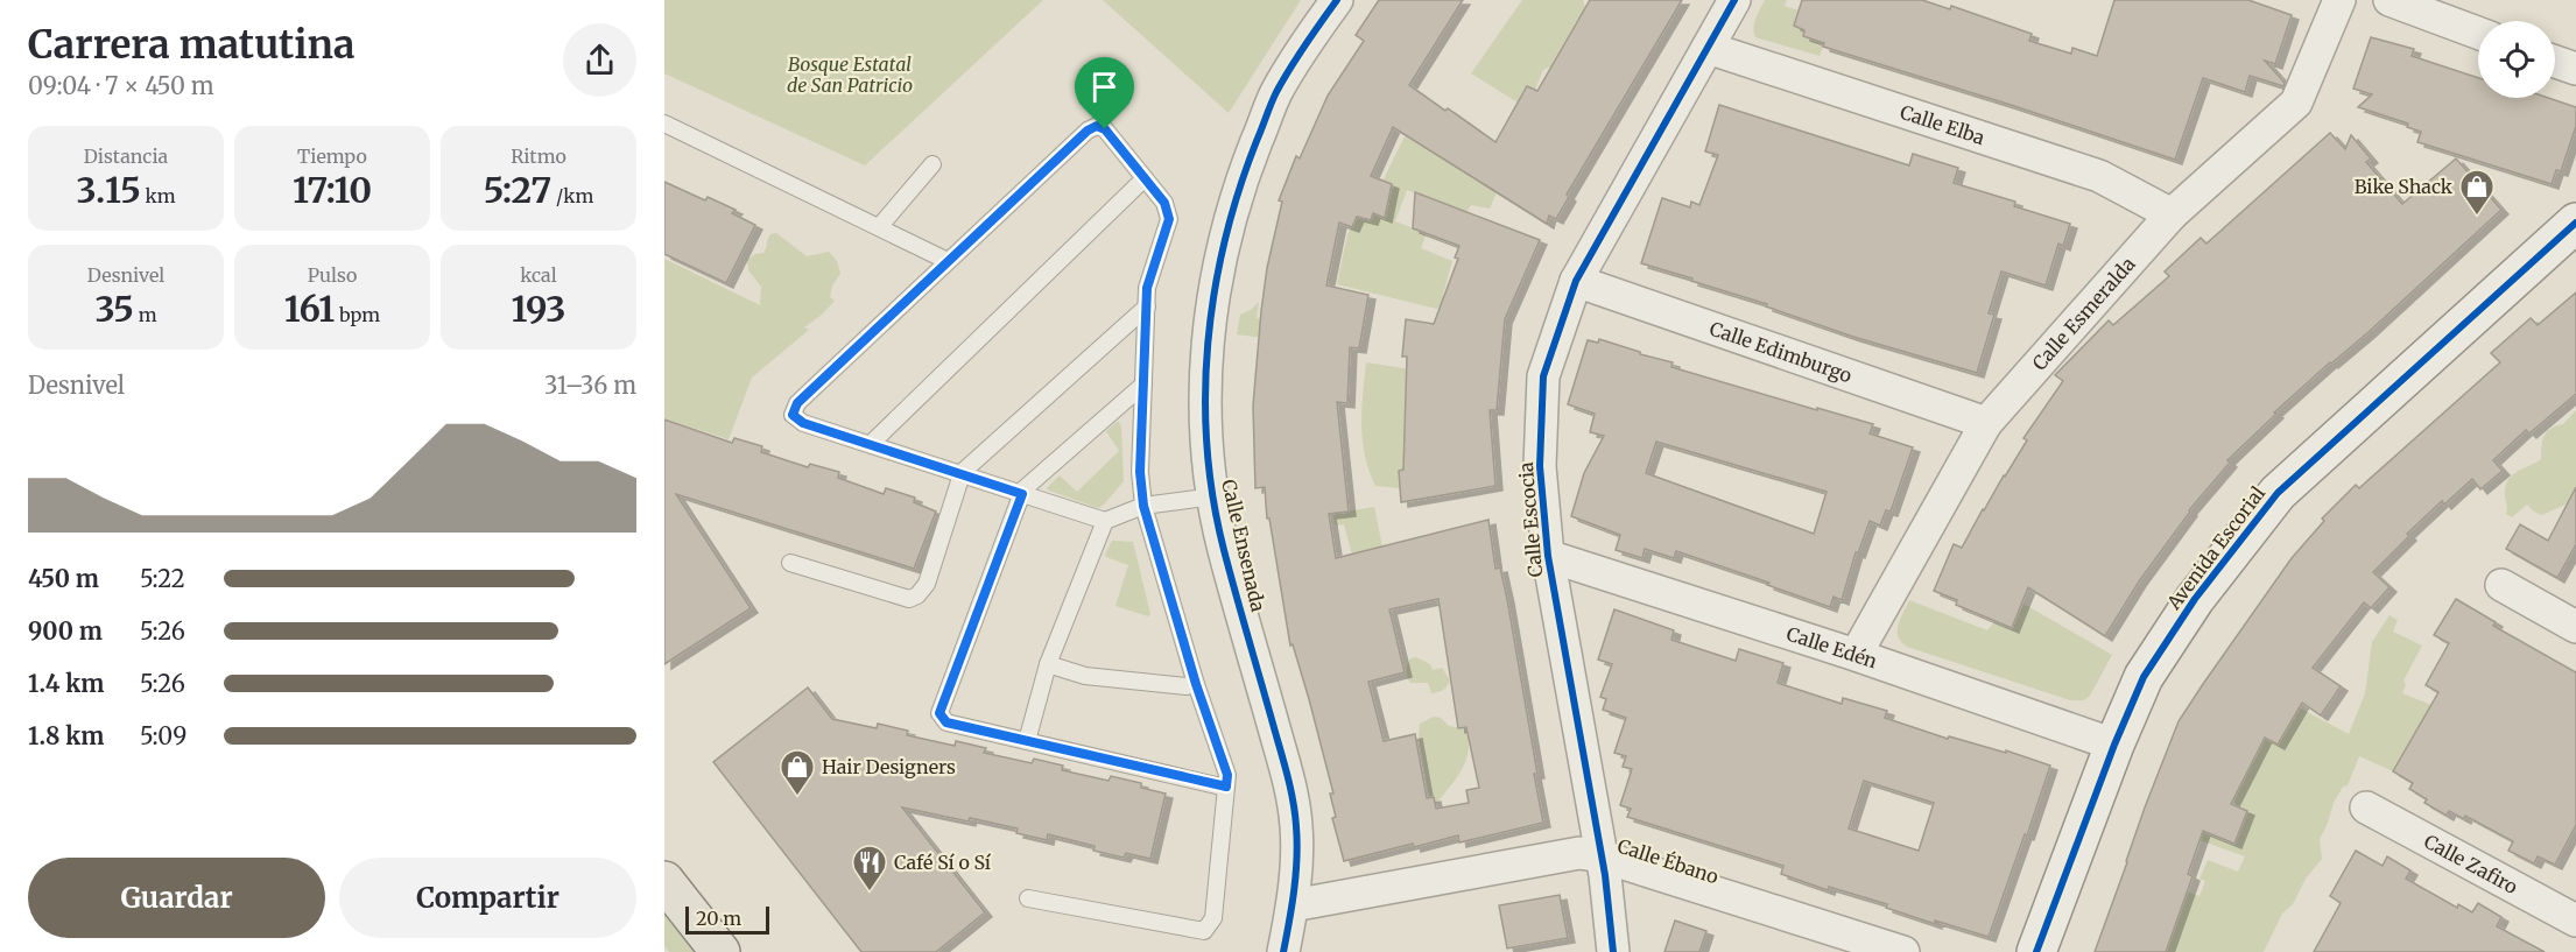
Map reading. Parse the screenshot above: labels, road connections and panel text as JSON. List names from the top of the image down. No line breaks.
{"streets":{"street":["Calle Elba","Calle Esmeralda","Calle Edimburgo","Calle Escocia","Calle Ensenada","Avenida Escorial","Calle Edén","Calle Ébano","Calle Zafiro"]},"crossings":[["Calle Elba","Calle Esmeralda"],["Calle Elba","Calle Escocia"],["Calle Esmeralda","Calle Edimburgo"],["Calle Esmeralda","Calle Edén"],["Calle Edimburgo","Calle Escocia"],["Calle Escocia","Calle Edén"],["Calle Escocia","Calle Ébano"],["Calle Ensenada","Calle Ébano"],["Avenida Escorial","Calle Edén"]],"parks":["Bosque Estatal de San Patricio"],"places":{"shop":["Bike Shack","Hair Designers"],"restaurant":["Café Sí o Sí"]},"scale_bar":"20 m","page":{"heading":["Carrera matutina","09:04 · 7 × 450 m"],"stats":[["Distancia","3.15 km"],["Tiempo","17:10"],["Ritmo","5:27 /km"],["Desnivel","35 m"],["Pulso","161 bpm"],["kcal","193"]],"chart":["Desnivel","31–36 m"],"list":[{"name":"450 m","note":"5:22"},{"name":"900 m","note":"5:26"},{"name":"1.4 km","note":"5:26"},{"name":"1.8 km","note":"5:09"}],"buttons":["Guardar","Compartir"],"scale":"20 m"}}
